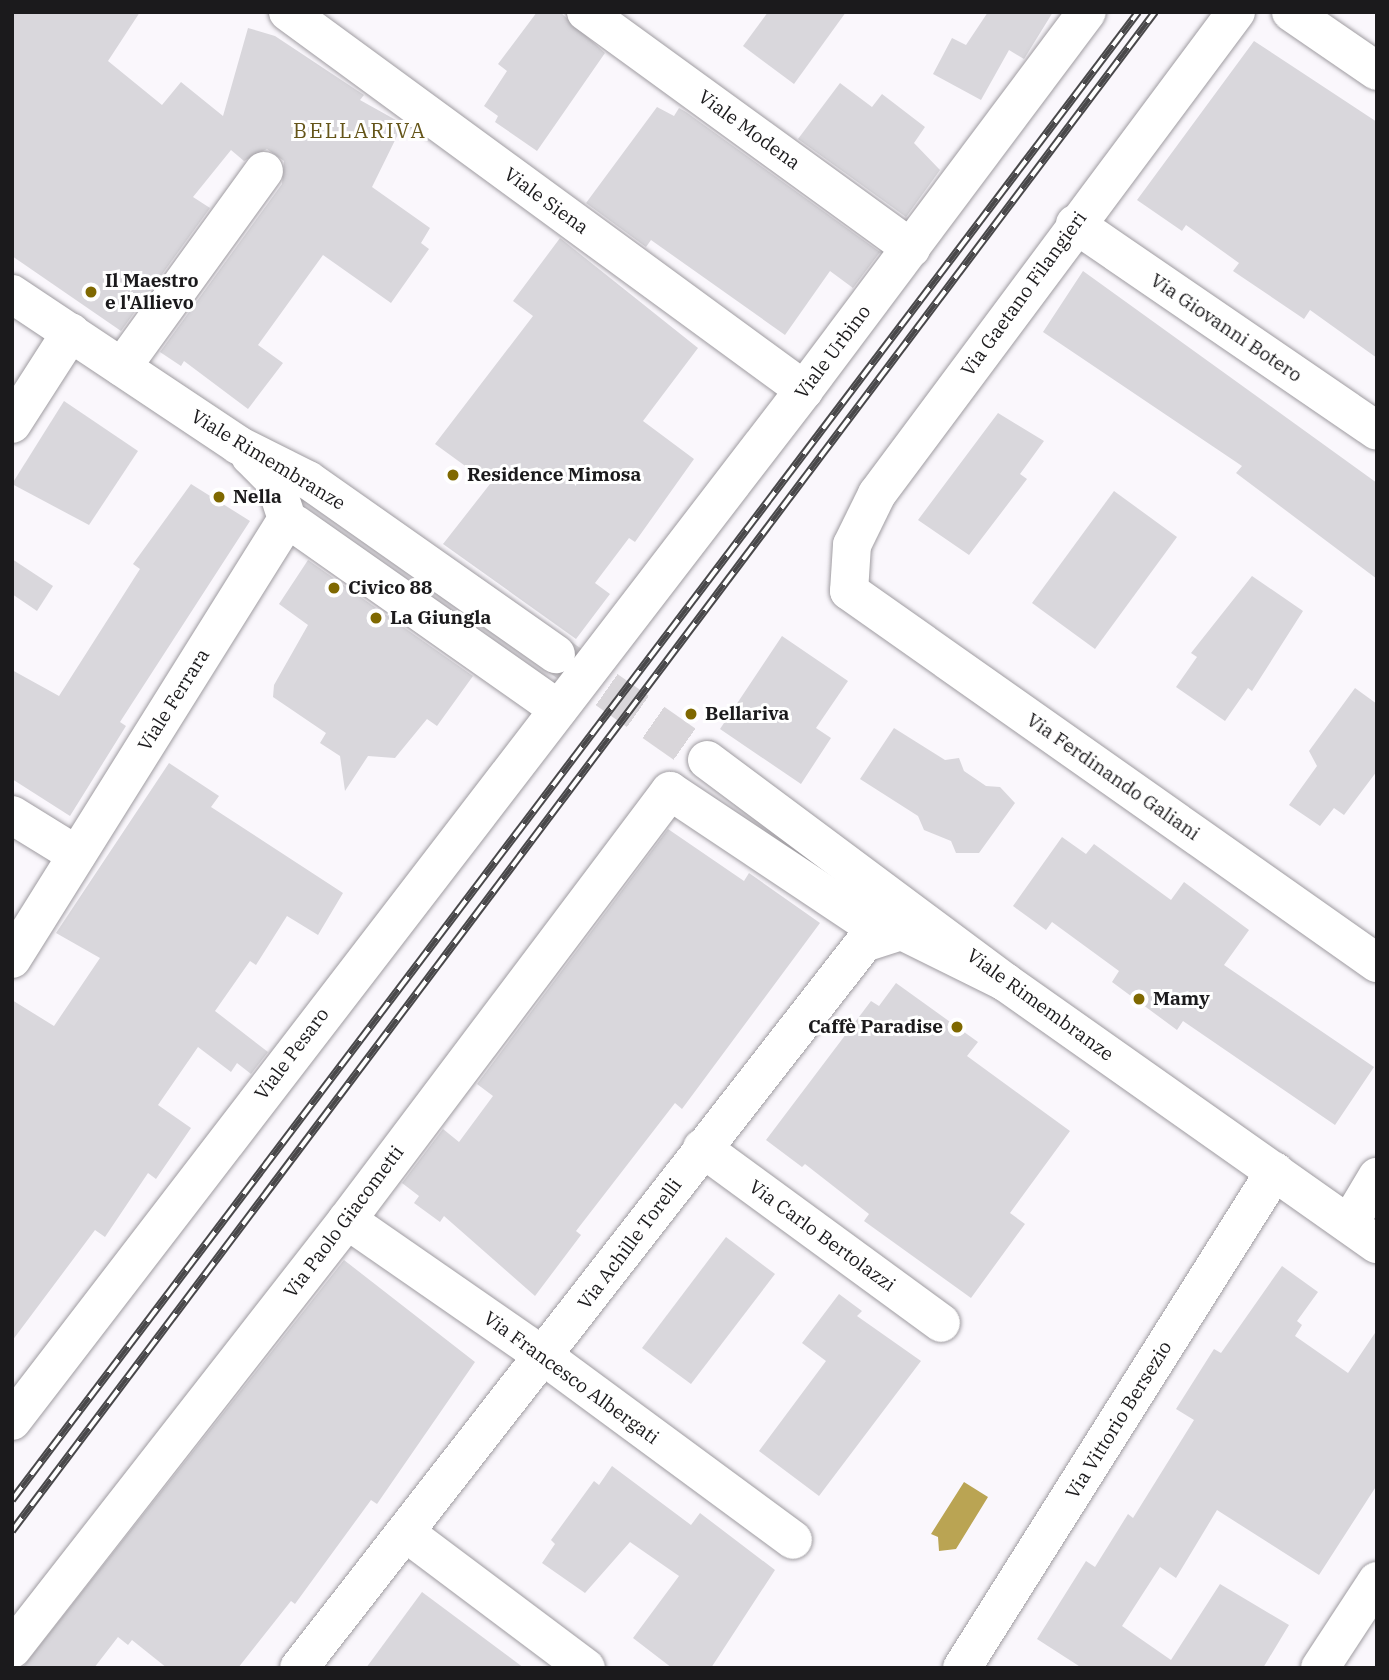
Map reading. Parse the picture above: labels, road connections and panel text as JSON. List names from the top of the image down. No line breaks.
{"streets":{"street":["Viale Modena","Viale Siena","Via Gaetano Filangieri","Via Giovanni Botero","Viale Urbino","Viale Rimembranze","Viale Ferrara","Via Ferdinando Galiani","Viale Pesaro","Via Paolo Giacometti","Via Carlo Bertolazzi","Via Achille Torelli","Via Francesco Albergati","Via Vittorio Bersezio"]},"crossings":[["Viale Modena","Viale Urbino"],["Viale Siena","Viale Urbino"],["Via Gaetano Filangieri","Via Giovanni Botero"],["Via Gaetano Filangieri","Via Ferdinando Galiani"],["Viale Urbino","Viale Rimembranze"],["Viale Urbino","Viale Pesaro"],["Viale Rimembranze","Viale Ferrara"],["Viale Rimembranze","Viale Pesaro"],["Viale Rimembranze","Via Vittorio Bersezio"],["Via Paolo Giacometti","Via Achille Torelli"],["Via Paolo Giacometti","Via Francesco Albergati"],["Via Carlo Bertolazzi","Via Achille Torelli"],["Via Achille Torelli","Via Francesco Albergati"]],"districts":["BELLARIVA"],"places":["Il Maestro e l'Allievo","Residence Mimosa","Nella","Civico 88","La Giungla","Bellariva","Mamy","Caffè Paradise"]}
